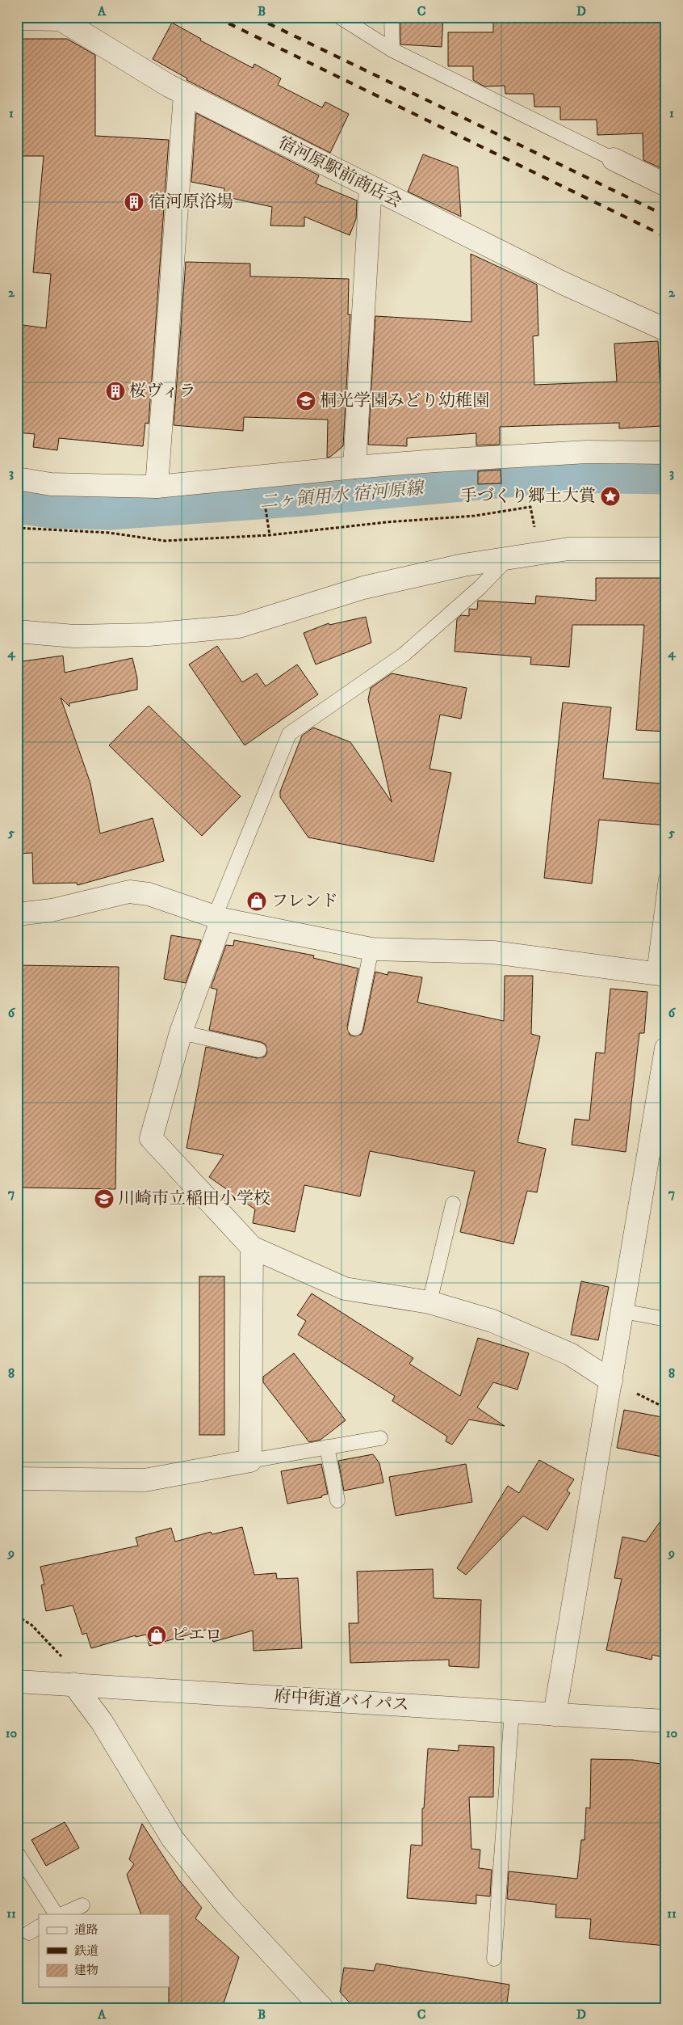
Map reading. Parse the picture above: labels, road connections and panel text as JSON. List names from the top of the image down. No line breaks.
{"streets":{"street":["宿河原駅前商店会","府中街道バイパス"]},"water":["二ヶ領用水 宿河原線"],"places":{"building":["宿河原浴場","桜ヴィラ"],"school or university":["桐光学園みどり幼稚園","川崎市立稲田小学校"],"place":["手づくり郷土大賞"],"shop":["フレンド","ピエロ"]},"legend":["道路","鉄道","建物"],"grid":{"columns":["A","B","C","D"],"rows":["1","2","3","4","5","6","7","8","9","10","11"]}}
